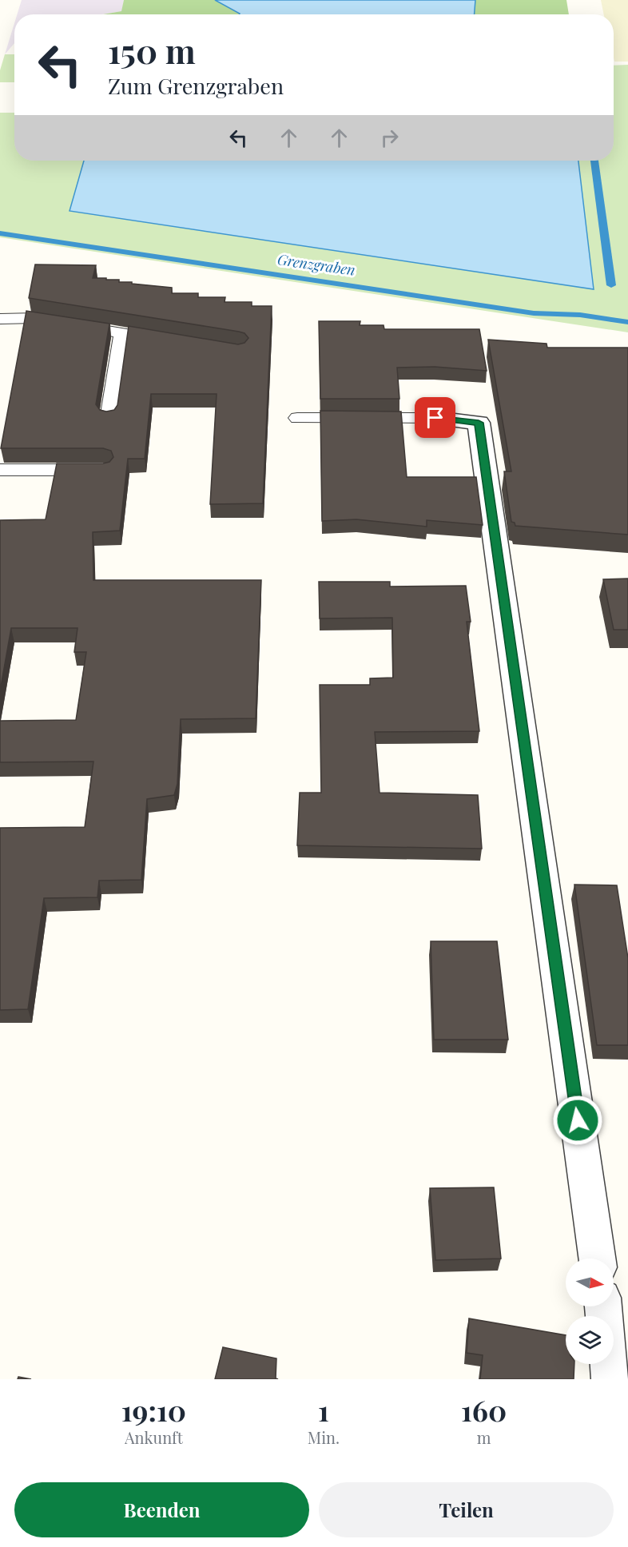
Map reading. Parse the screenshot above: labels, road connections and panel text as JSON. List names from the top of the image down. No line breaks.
{"water":["Grenzgraben"],"north":"right","page":{"turn":["150 m","Zum Grenzgraben"],"eta":["19:10","Ankunft","1","Min.","160","m"],"buttons":["Beenden","Teilen"]}}
